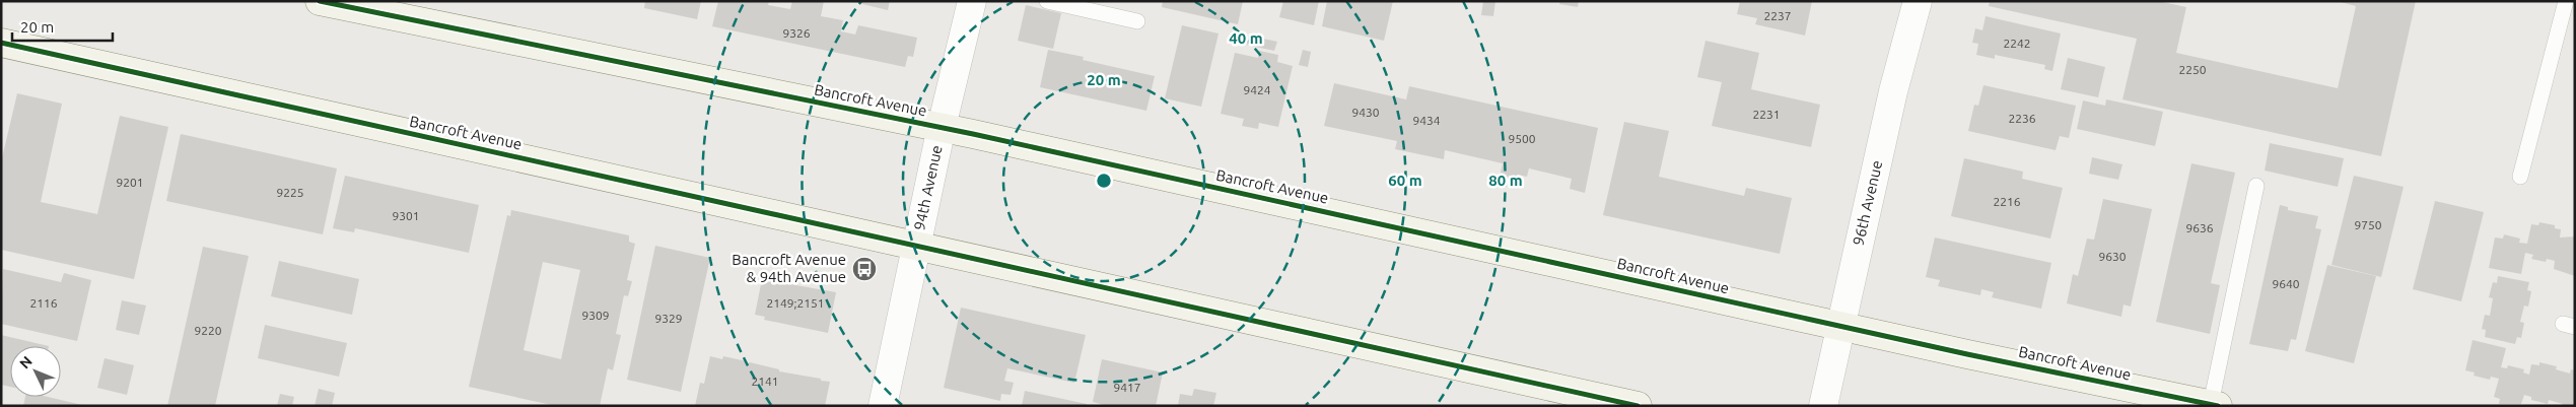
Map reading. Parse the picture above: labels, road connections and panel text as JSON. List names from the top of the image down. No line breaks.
{"streets":{"main road":["Bancroft Avenue"],"street":["94th Avenue","96th Avenue"]},"crossings":[["Bancroft Avenue","94th Avenue"],["Bancroft Avenue","96th Avenue"]],"places":{"bus stop":["Bancroft Avenue & 94th Avenue"]},"house_numbers":["2237","9326","2242","2250","9424","9430","2231","2236","9434","9500","9201","9225","2216","9301","9750","9636","9630","9640","2116","2149;2151","9309","9329","9220","2141","9417"],"scale_bar":"20 m","north":"top left","rings":["40 m","20 m","60 m","80 m"]}
